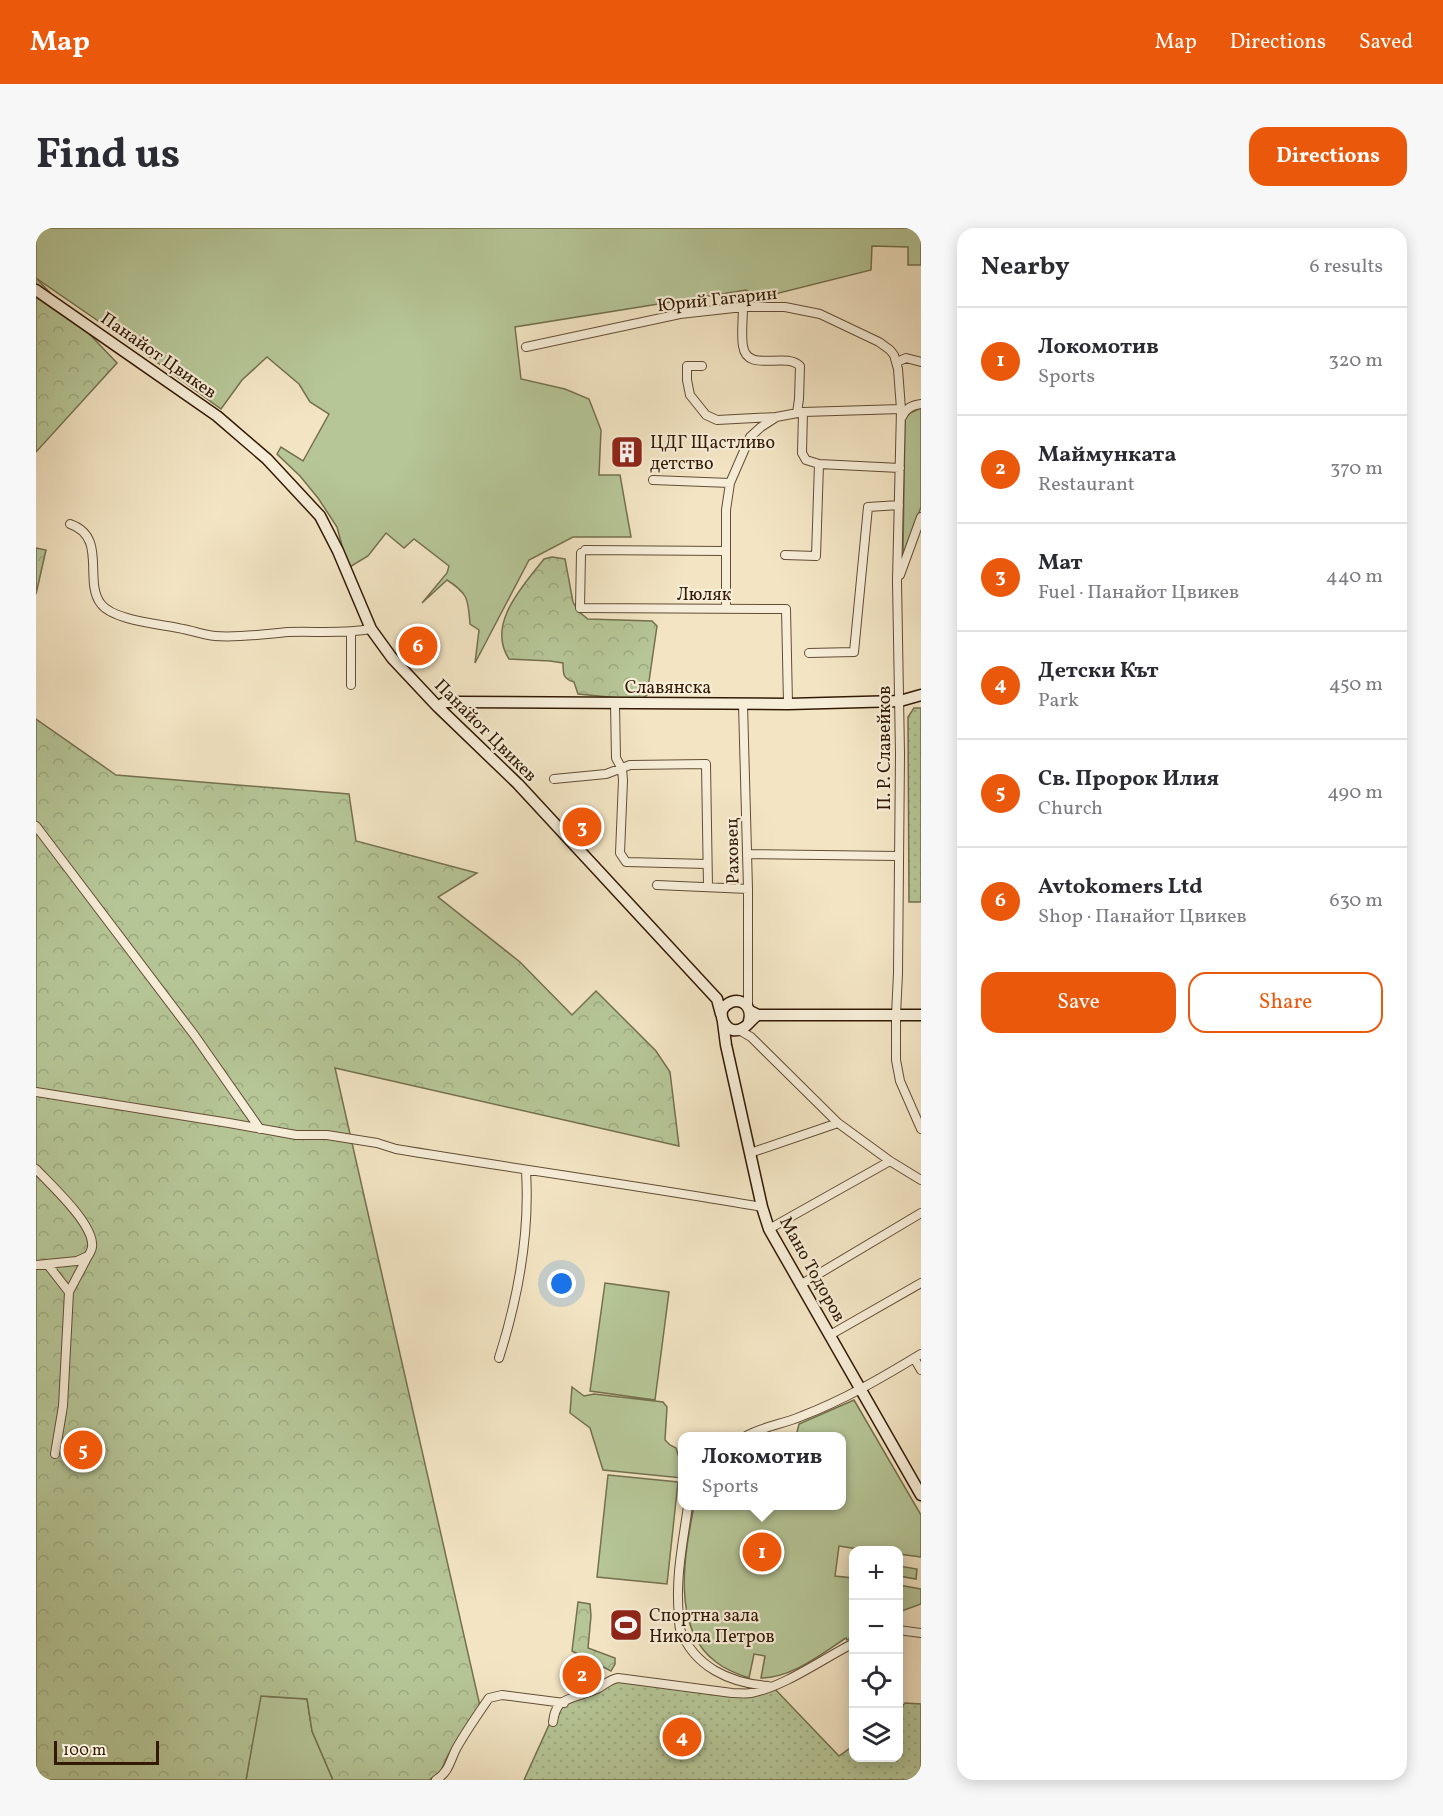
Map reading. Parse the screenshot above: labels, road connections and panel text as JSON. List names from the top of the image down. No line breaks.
{"streets":{"street":["Юрий Гагарин","Панайот Цвикев","Люляк","Славянска","П. Р. Славейков","Раховец","Мано Тодоров"]},"crossings":[["Юрий Гагарин","П. Р. Славейков"],["Панайот Цвикев","Славянска"],["Панайот Цвикев","Раховец"],["Панайот Цвикев","Мано Тодоров"],["Люляк","Славянска"],["Славянска","П. Р. Славейков"],["Славянска","Раховец"],["Раховец","Мано Тодоров"]],"places":{"building":["ЦДГ Щастливо детство"],"sports":["Спортна зала Никола Петров"]},"scale_bar":"100 m","page":{"header":"Map","nav":["Map","Directions","Saved"],"title":"Find us","buttons":["Directions",["Save","Share"]],"heading":["Nearby","6 results"],"list":[{"mark":"1","name":"Локомотив","note":"Sports","value":"320 m"},{"mark":"2","name":"Маймунката","note":"Restaurant","value":"370 m"},{"mark":"3","name":"Мат","note":"Fuel · Панайот Цвикев","value":"440 m"},{"mark":"4","name":"Детски Кът","note":"Park","value":"450 m"},{"mark":"5","name":"Св. Пророк Илия","note":"Church","value":"490 m"},{"mark":"6","name":"Avtokomers Ltd","note":"Shop · Панайот Цвикев","value":"630 m"}],"pins":["6","3","5","1","2","4"],"popup":["Локомотив","Sports"],"map_buttons":["+","−"],"scale":"100 m"}}
